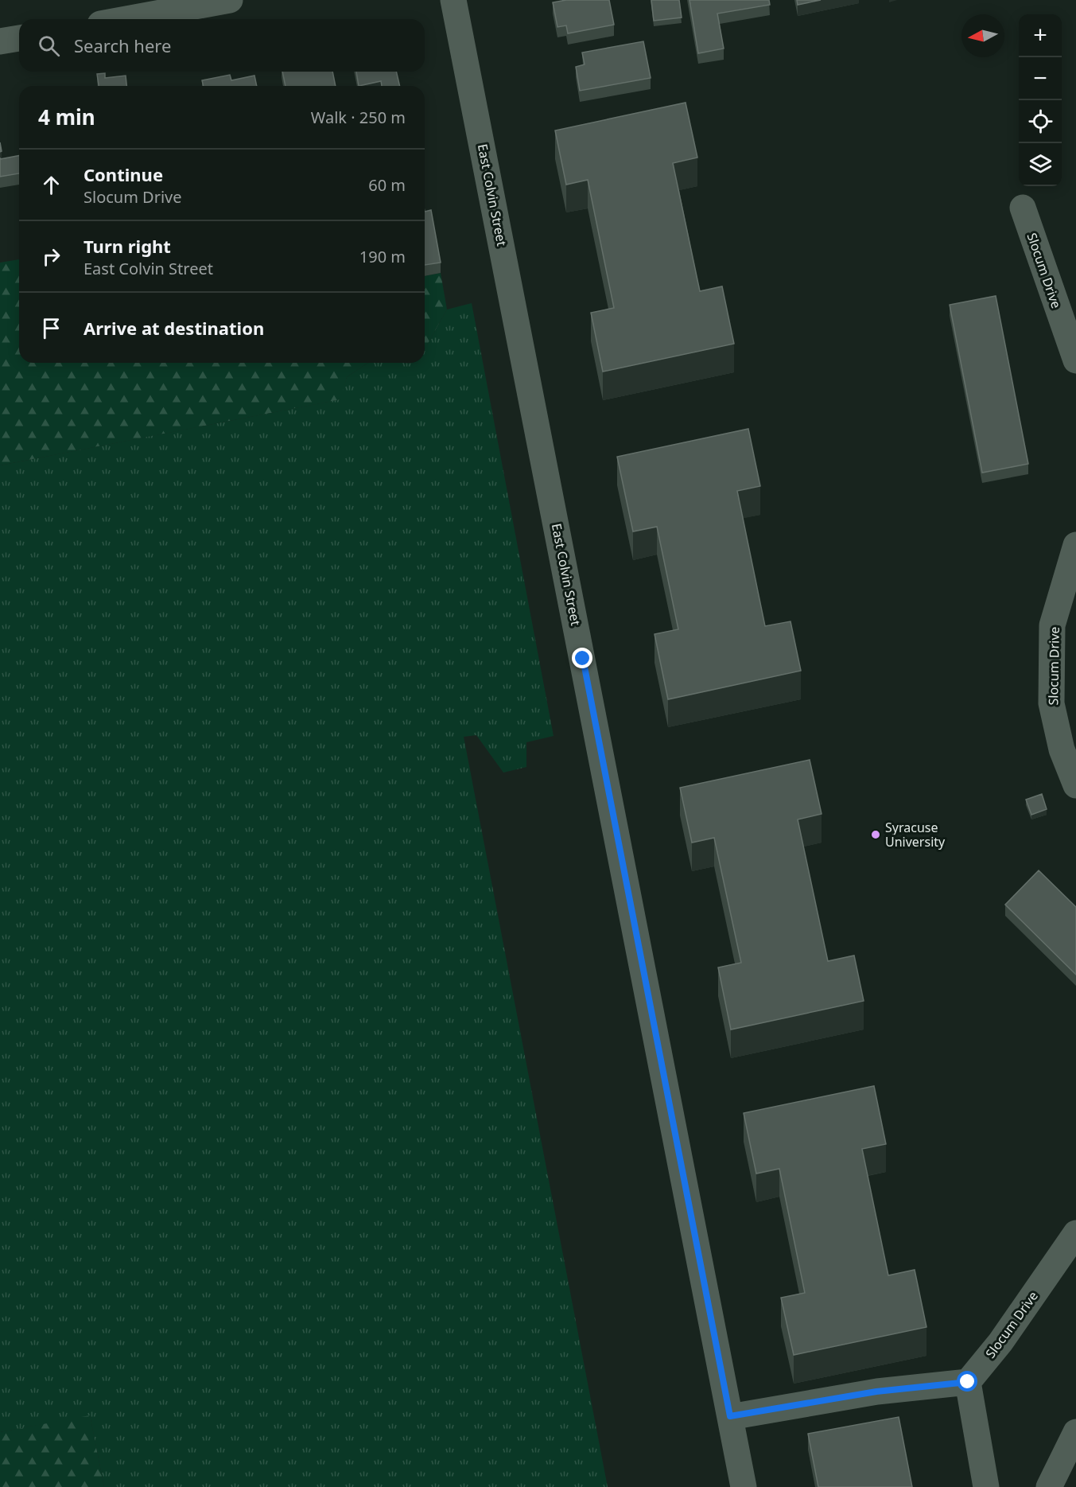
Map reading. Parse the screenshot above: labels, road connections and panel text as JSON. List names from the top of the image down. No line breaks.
{"streets":{"street":["East Colvin Street","Slocum Drive"]},"places":["Syracuse University"],"north":"left","page":{"map_buttons":["+","−"],"search":"Search here","heading":["4 min","Walk · 250 m"],"list":[["Continue","Slocum Drive","60 m"],["Turn right","East Colvin Street","190 m"],"Arrive at destination"]}}
